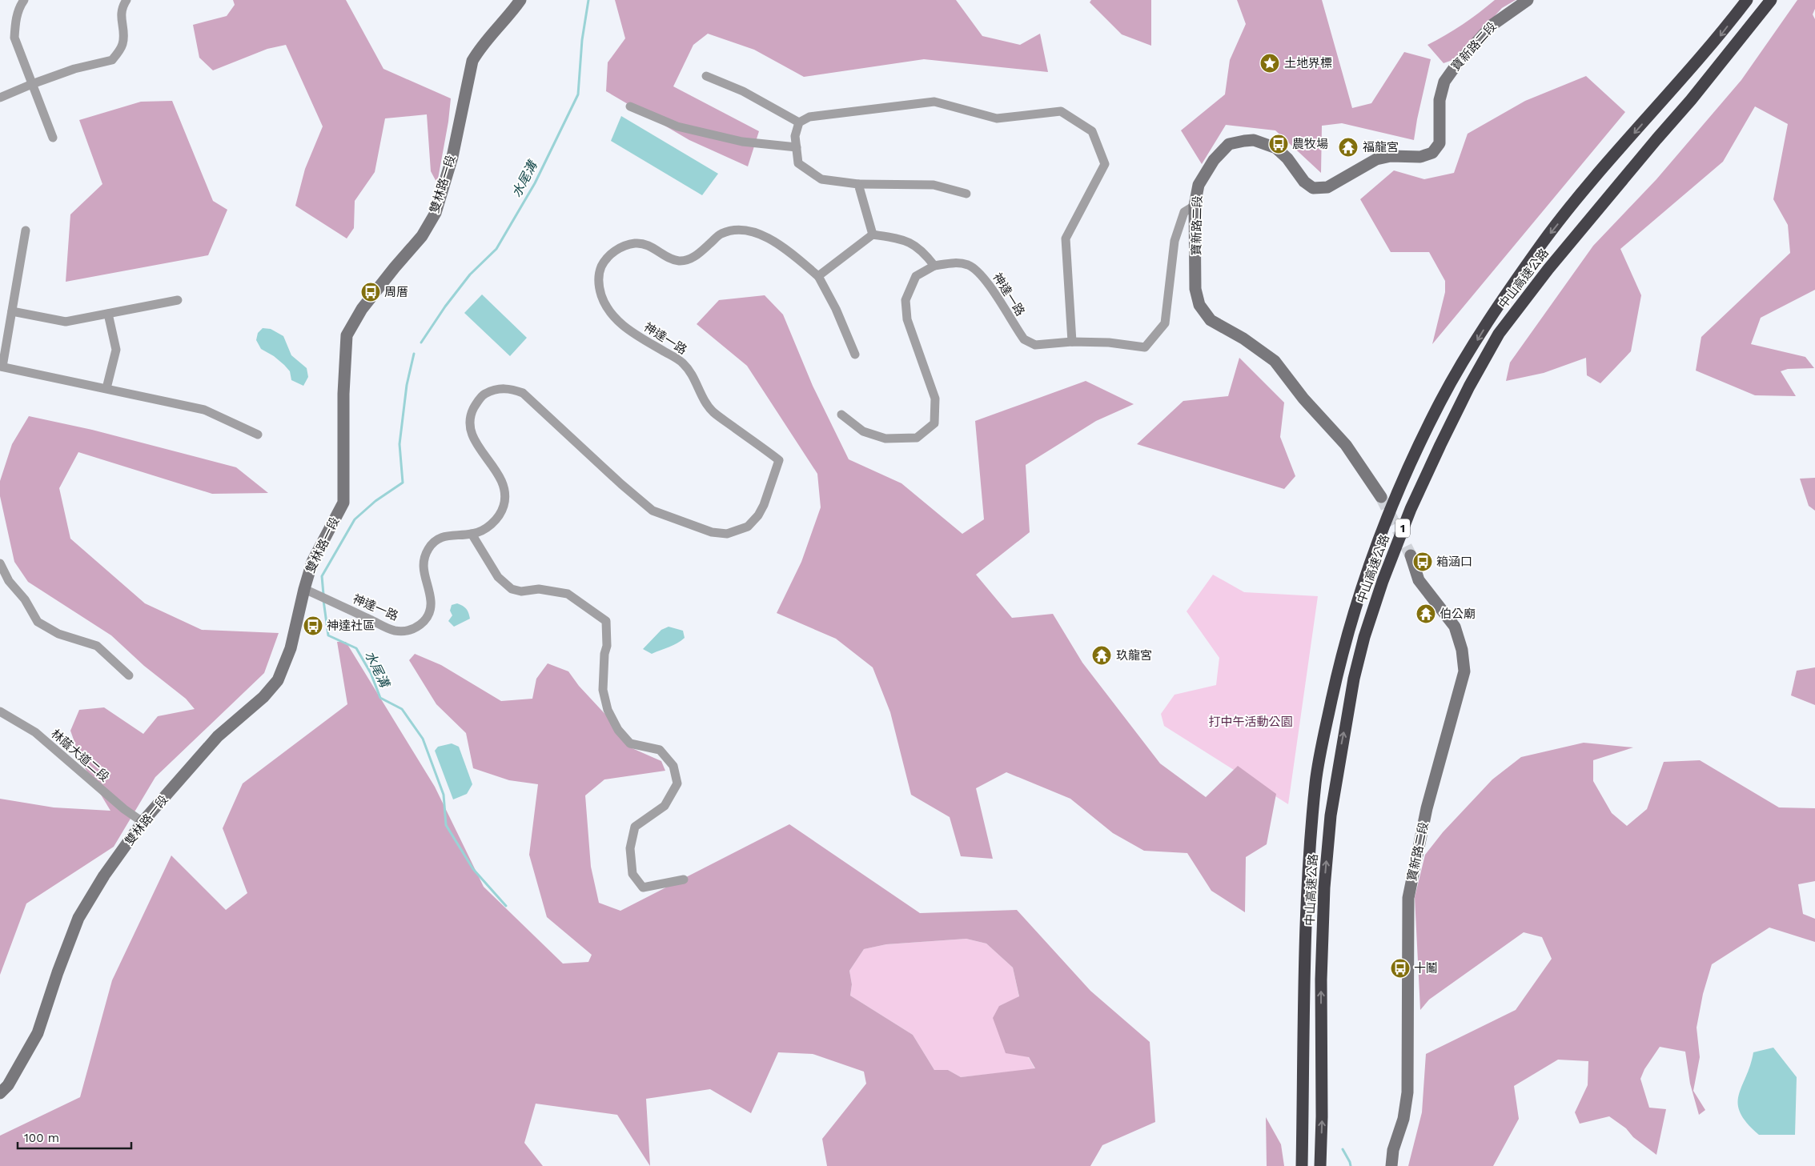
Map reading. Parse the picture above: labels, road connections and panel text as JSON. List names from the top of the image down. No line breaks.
{"streets":{"highway":["中山高速公路","1"],"street":["寶新路二段","雙林路一段","神達一路","林蔭大道二段"]},"crossings":[["寶新路二段","神達一路"],["雙林路一段","神達一路"],["雙林路一段","林蔭大道二段"]],"water":["水尾溝"],"parks":["打中午活動公園"],"places":{"place":["土地界標"],"bus stop":["農牧場","周厝","箱涵口","神達社區","十鬮"],"temple":["福龍宮","伯公廟","玖龍宮"]},"scale_bar":"100 m"}
